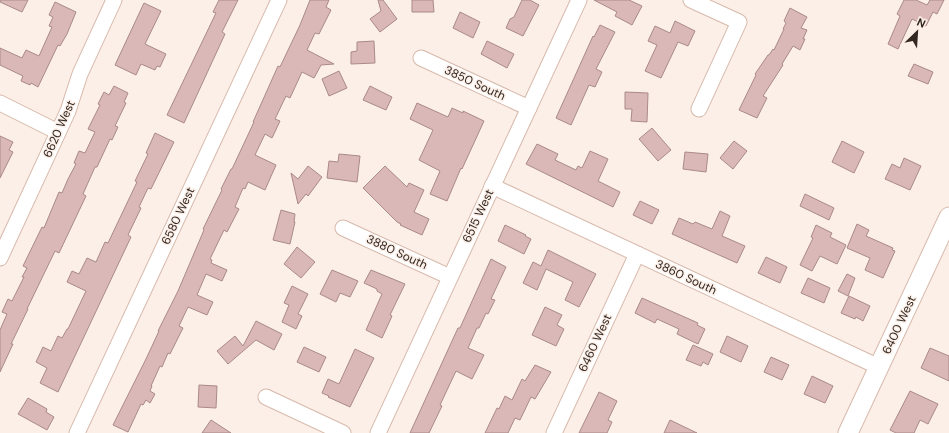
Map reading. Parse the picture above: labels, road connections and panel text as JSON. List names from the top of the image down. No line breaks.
{"streets":{"street":["3850 South","6620 West","6580 West","6515 West","3880 South","3860 South","6400 West","6460 West"]},"crossings":[["3850 South","6515 West"],["6515 West","3880 South"],["6515 West","3860 South"],["3860 South","6400 West"],["3860 South","6460 West"]],"north":"top right"}
